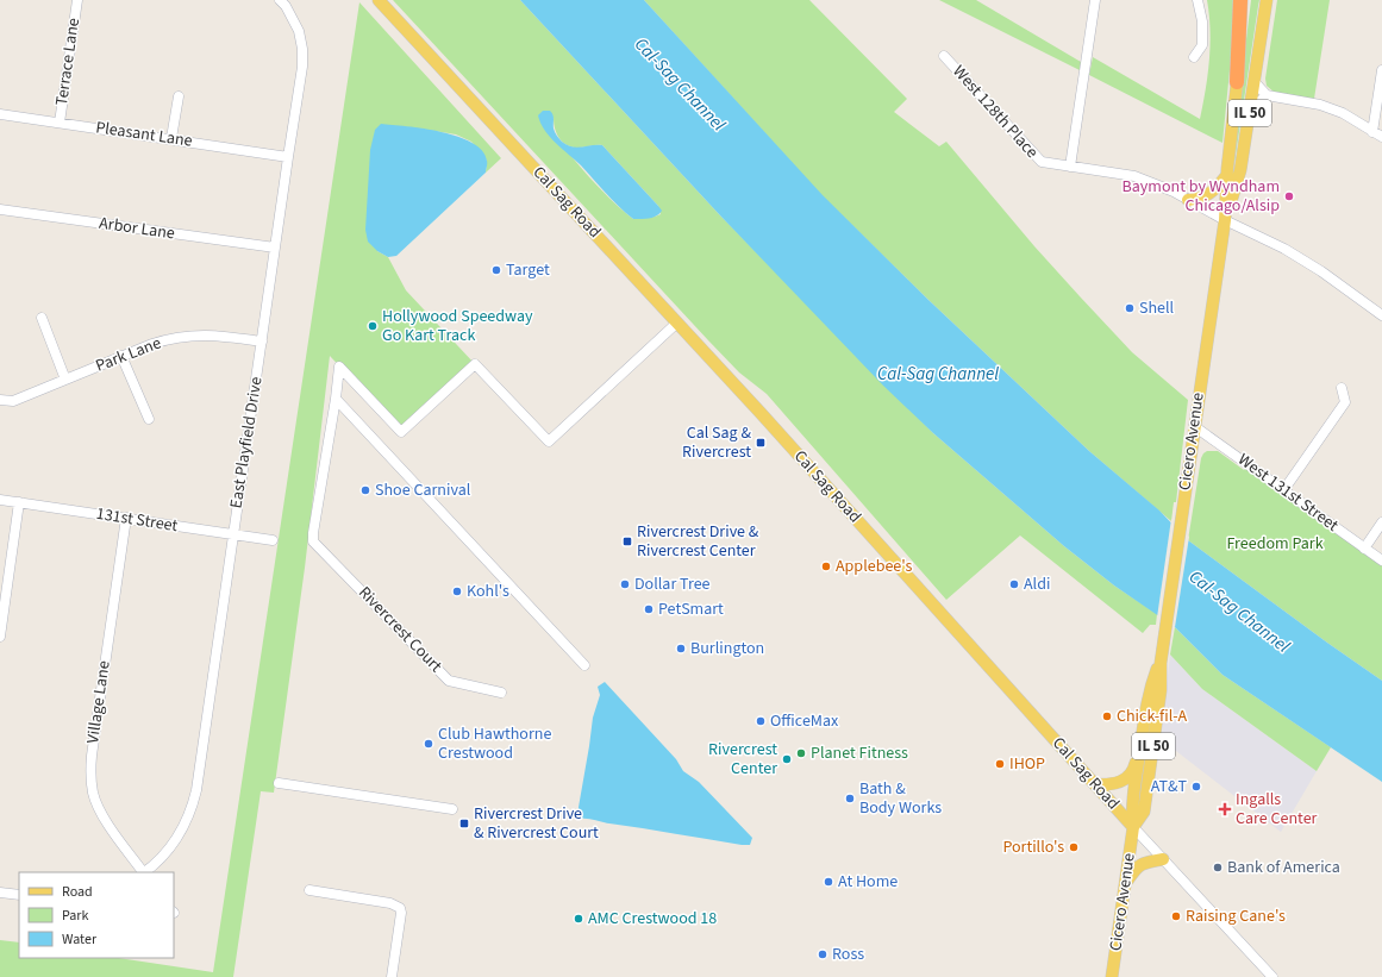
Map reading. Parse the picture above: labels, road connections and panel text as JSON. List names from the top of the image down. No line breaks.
{"streets":{"main road":["IL 50","Cal Sag Road","Cicero Avenue"],"street":["Terrace Lane","West 128th Place","Pleasant Lane","Arbor Lane","Park Lane","East Playfield Drive","West 131st Street","131st Street","Rivercrest Court","Village Lane"]},"crossings":[["Terrace Lane","Pleasant Lane"],["West 128th Place","Cicero Avenue"],["Pleasant Lane","East Playfield Drive"],["Cal Sag Road","Cicero Avenue"],["Arbor Lane","East Playfield Drive"],["Park Lane","East Playfield Drive"],["Cicero Avenue","West 131st Street"],["East Playfield Drive","131st Street"],["131st Street","Village Lane"]],"water":["Cal-Sag Channel"],"parks":["Freedom Park"],"places":{"other":["Baymont by Wyndham Chicago/Alsip","Target","Shell","Hollywood Speedway Go Kart Track","Shoe Carnival","Applebee's","Dollar Tree","Aldi","Kohl's","PetSmart","Burlington","Chick-fil-A","OfficeMax","Club Hawthorne Crestwood","Planet Fitness","Rivercrest Center","IHOP","AT&T","Bath & Body Works","Portillo's","Bank of America","At Home","Raising Cane's","AMC Crestwood 18","Ross"],"transit":["Cal Sag & Rivercrest","Rivercrest Drive & Rivercrest Center","Rivercrest Drive & Rivercrest Court"],"health":["Ingalls Care Center"]},"legend":["Road","Park","Water"]}
